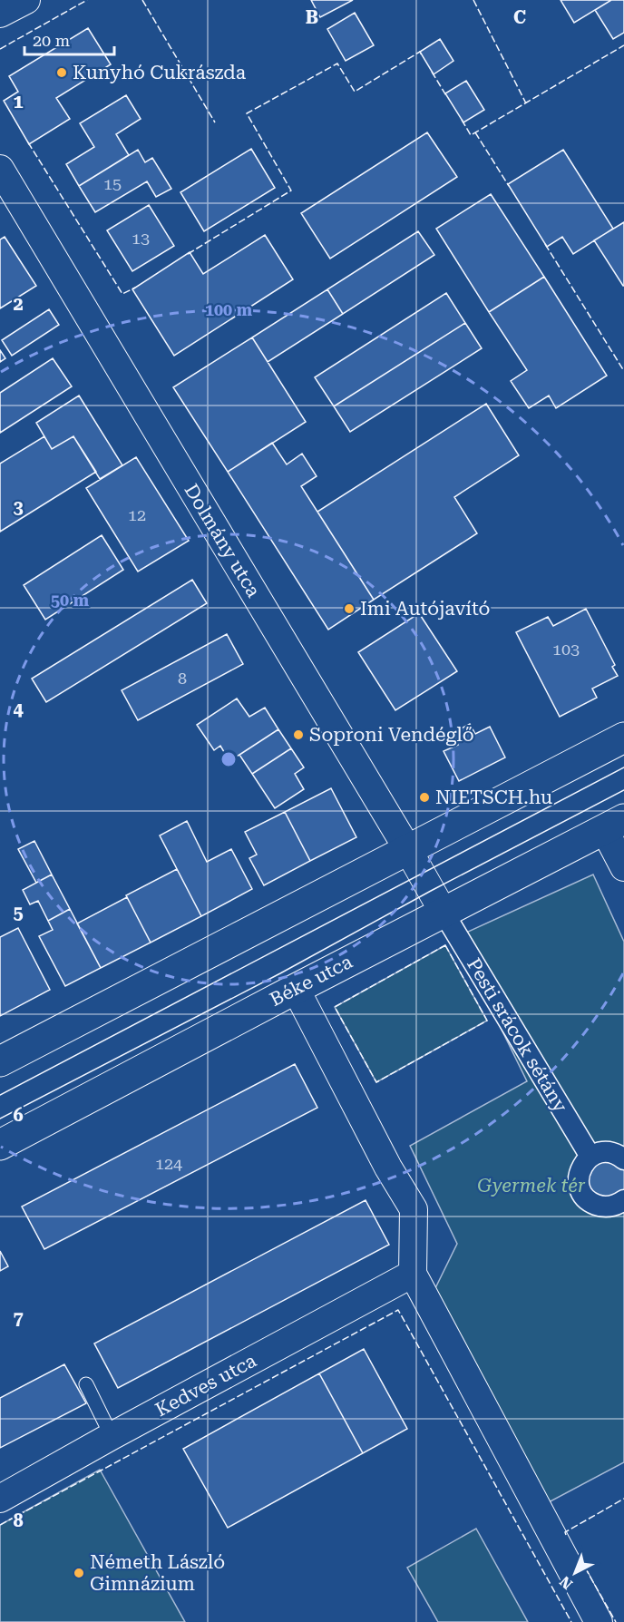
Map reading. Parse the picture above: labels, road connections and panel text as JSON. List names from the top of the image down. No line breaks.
{"streets":{"main road":["Béke utca"],"street":["Dolmány utca","Pesti srácok sétány","Kedves utca"]},"crossings":[["Dolmány utca","Béke utca"],["Dolmány utca","Pesti srácok sétány"],["Béke utca","Pesti srácok sétány"]],"parks":["Gyermek tér"],"places":["Kunyhó Cukrászda","Imi Autójavító","Soproni Vendéglő","NIETSCH.hu","Németh László Gimnázium"],"house_numbers":["15","13","12","103","8","124"],"scale_bar":"20 m","north":"bottom left","grid":{"columns":["B","C"],"rows":["1","2","3","4","5","6","7","8"]},"rings":["100 m","50 m"]}
